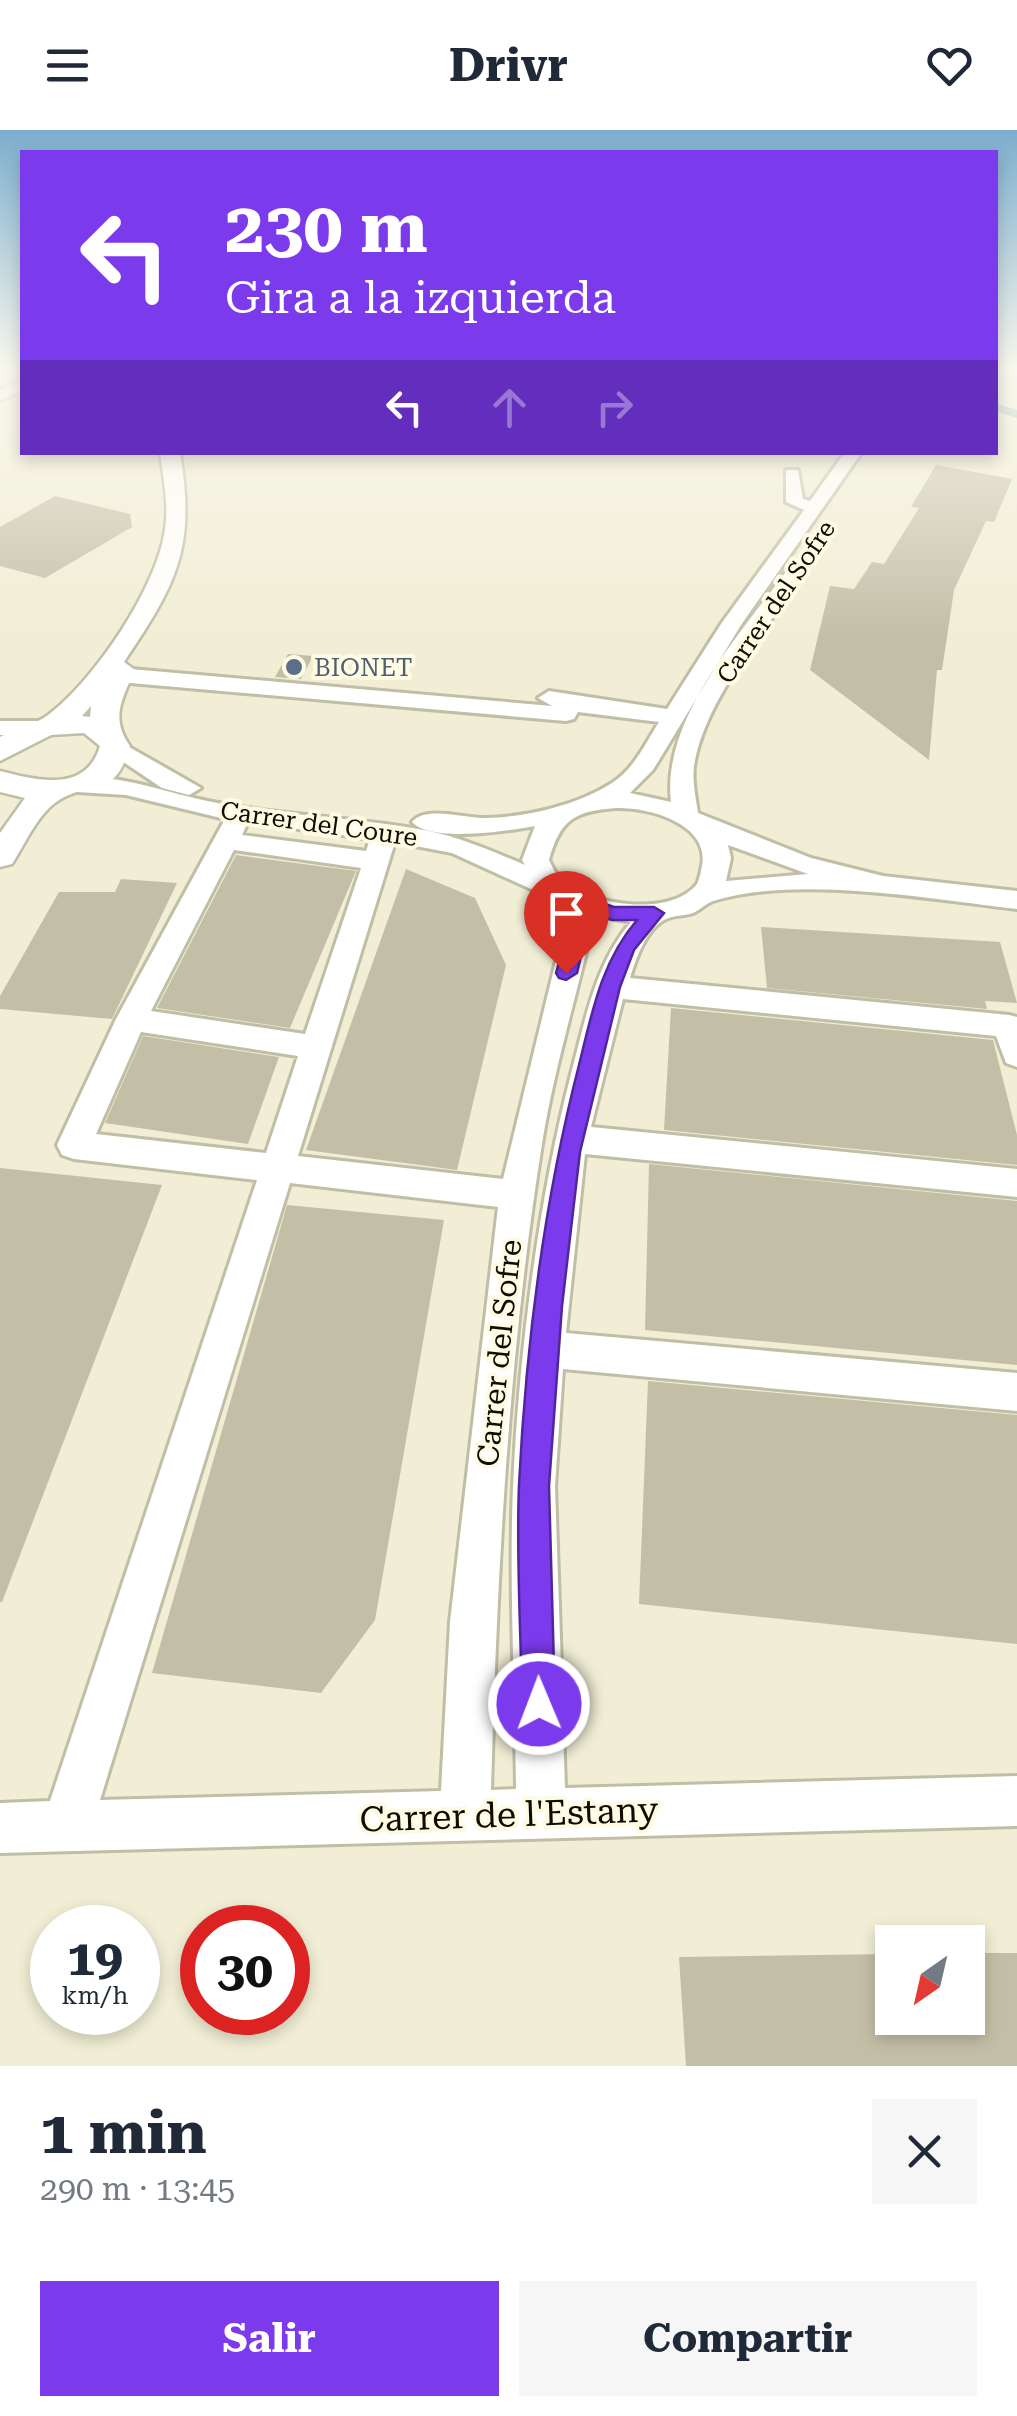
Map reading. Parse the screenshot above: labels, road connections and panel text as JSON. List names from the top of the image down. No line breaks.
{"streets":{"street":["Carrer del Sofre","Carrer del Coure","Carrer de l'Estany"]},"crossings":[["Carrer del Sofre","Carrer del Coure"],["Carrer del Sofre","Carrer de l'Estany"]],"places":["BIONET"],"north":"bottom left","page":{"header":"Drivr","turn":["230 m","Gira a la izquierda"],"speed":"19 km/h","limit":"30","heading":["1 min","290 m · 13:45"],"buttons":["Salir","Compartir"]}}
